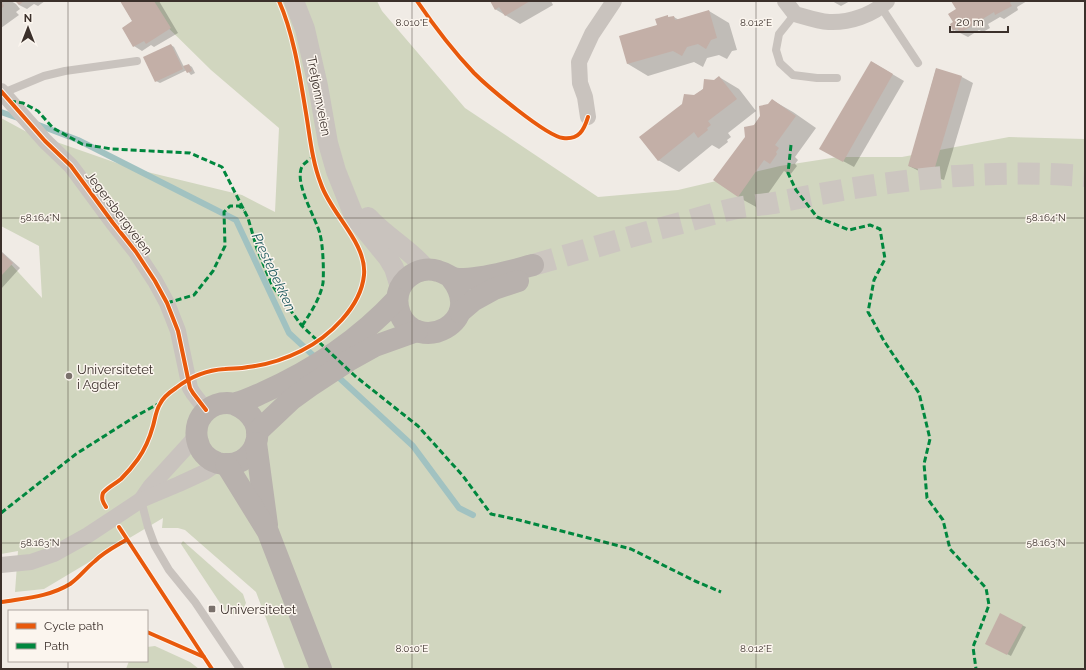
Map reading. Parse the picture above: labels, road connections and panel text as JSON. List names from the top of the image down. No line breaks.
{"streets":{"street":["Tretjønnveien","Jegersbergveien"]},"water":["Prestebekken"],"places":{"other":["Universitetet i Agder"],"transit":["Universitetet"]},"legend":["Cycle path","Path"],"scale_bar":"20 m","north":"top","coordinates":["8.010°E","8.012°E","58.164°N","58.163°N"]}
